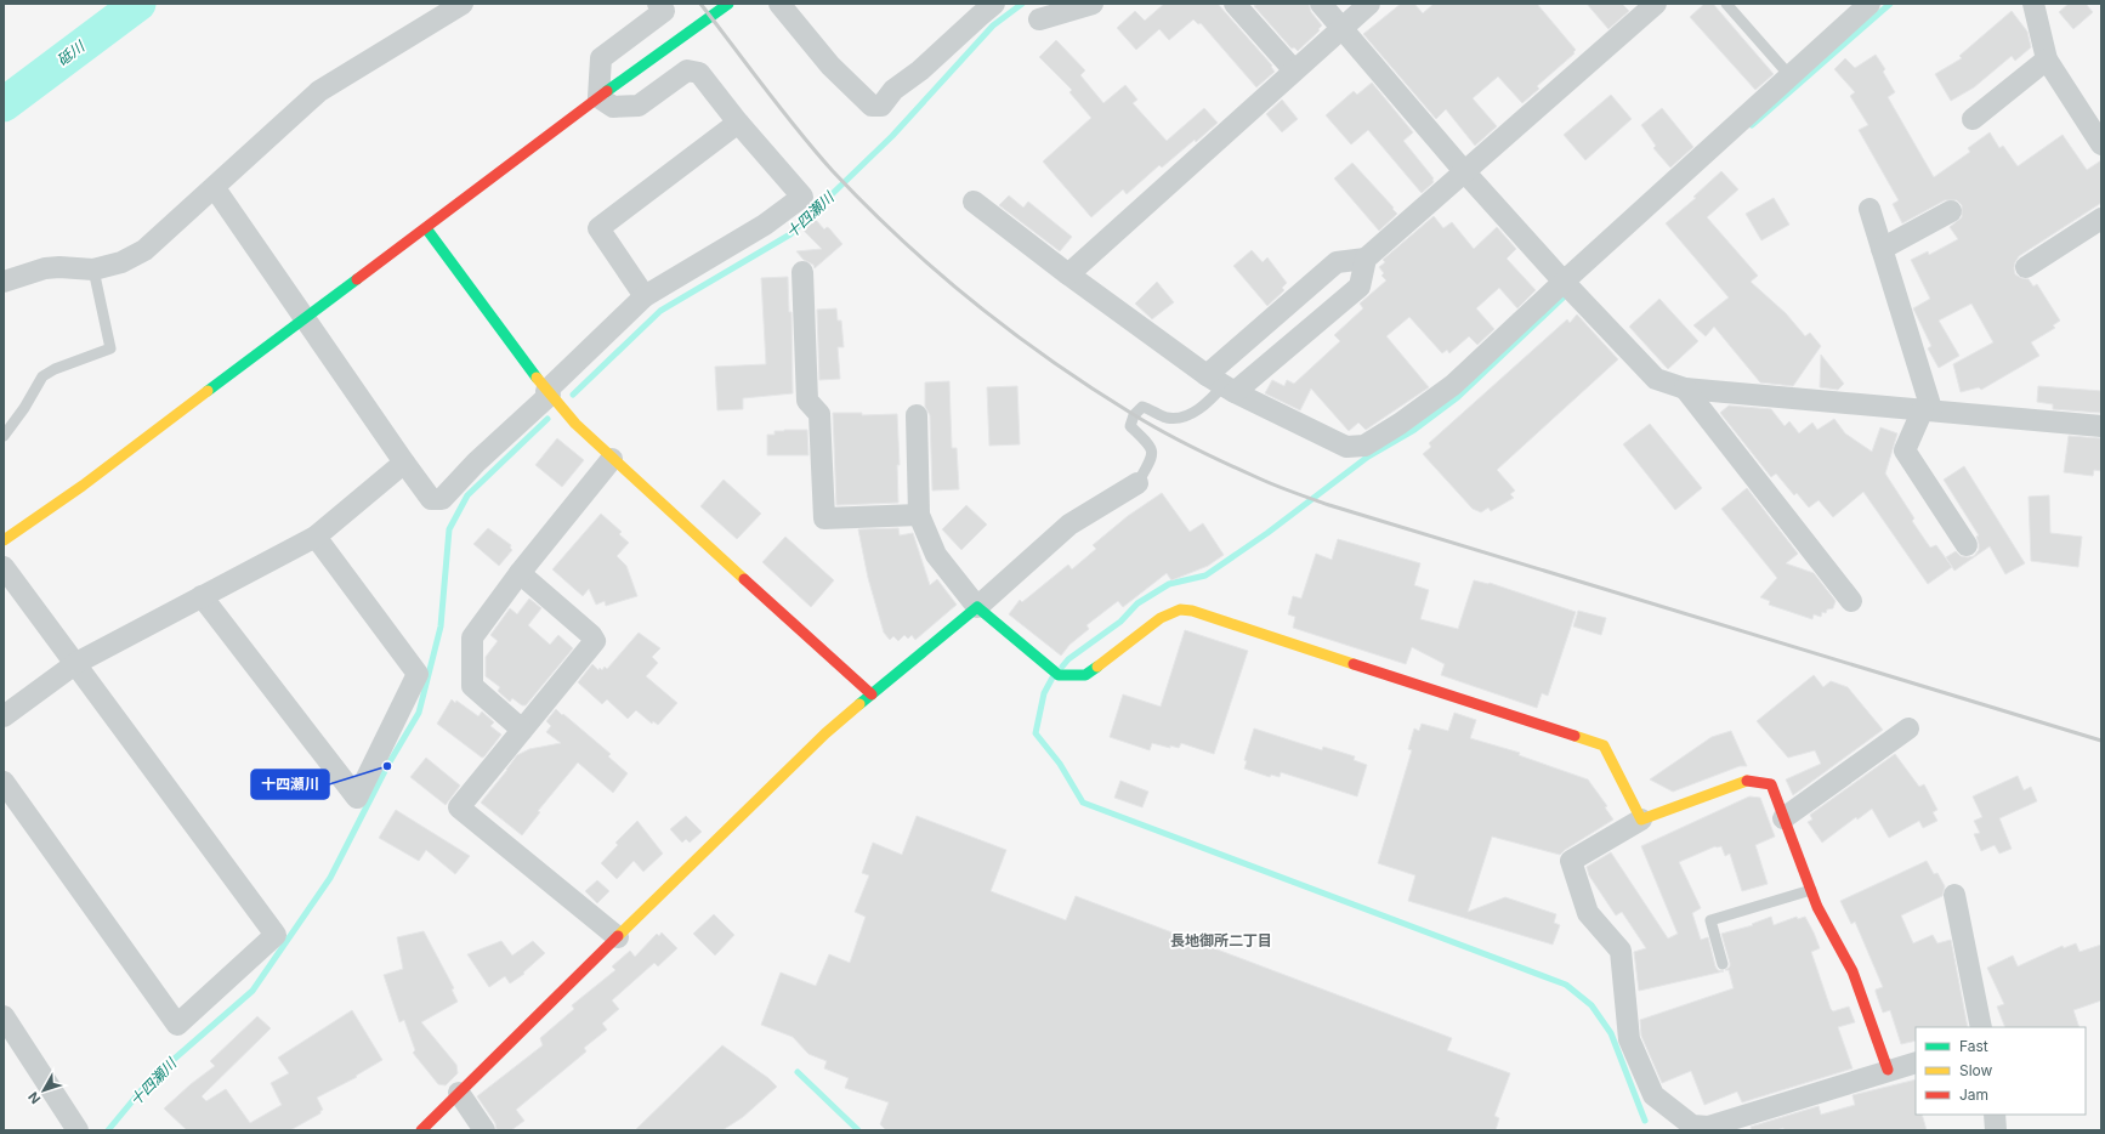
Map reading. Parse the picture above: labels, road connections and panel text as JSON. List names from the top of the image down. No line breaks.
{"districts":["長地御所二丁目"],"water":["砥川","十四瀬川"],"places":["十四瀬川"],"legend":["Fast","Slow","Jam"],"north":"bottom left"}
